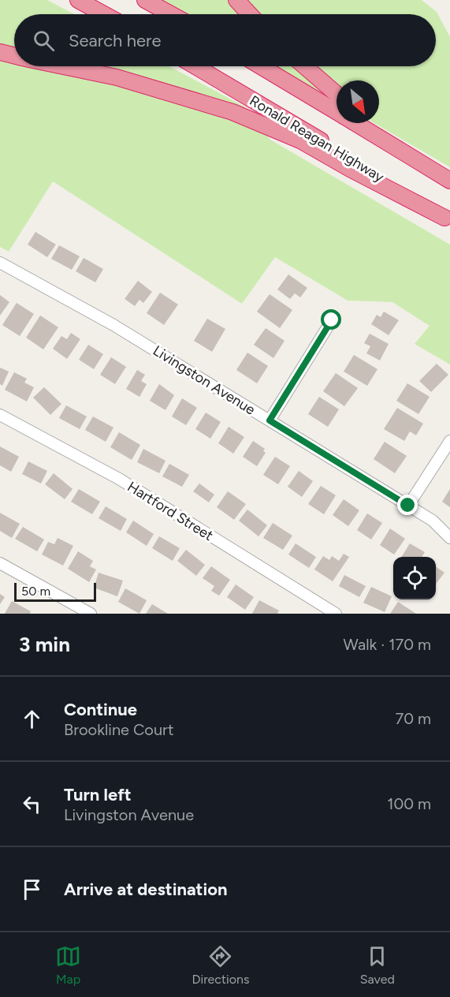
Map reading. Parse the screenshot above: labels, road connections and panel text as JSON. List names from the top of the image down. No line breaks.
{"streets":{"highway":["Ronald Reagan Highway"],"street":["Livingston Avenue","Hartford Street"]},"scale_bar":"50 m","north":"bottom right","page":{"search":"Search here","scale":"50 m","heading":["3 min","Walk · 170 m"],"list":[["Continue","Brookline Court","70 m"],["Turn left","Livingston Avenue","100 m"],"Arrive at destination"],"nav":["Map","Directions","Saved"]}}
